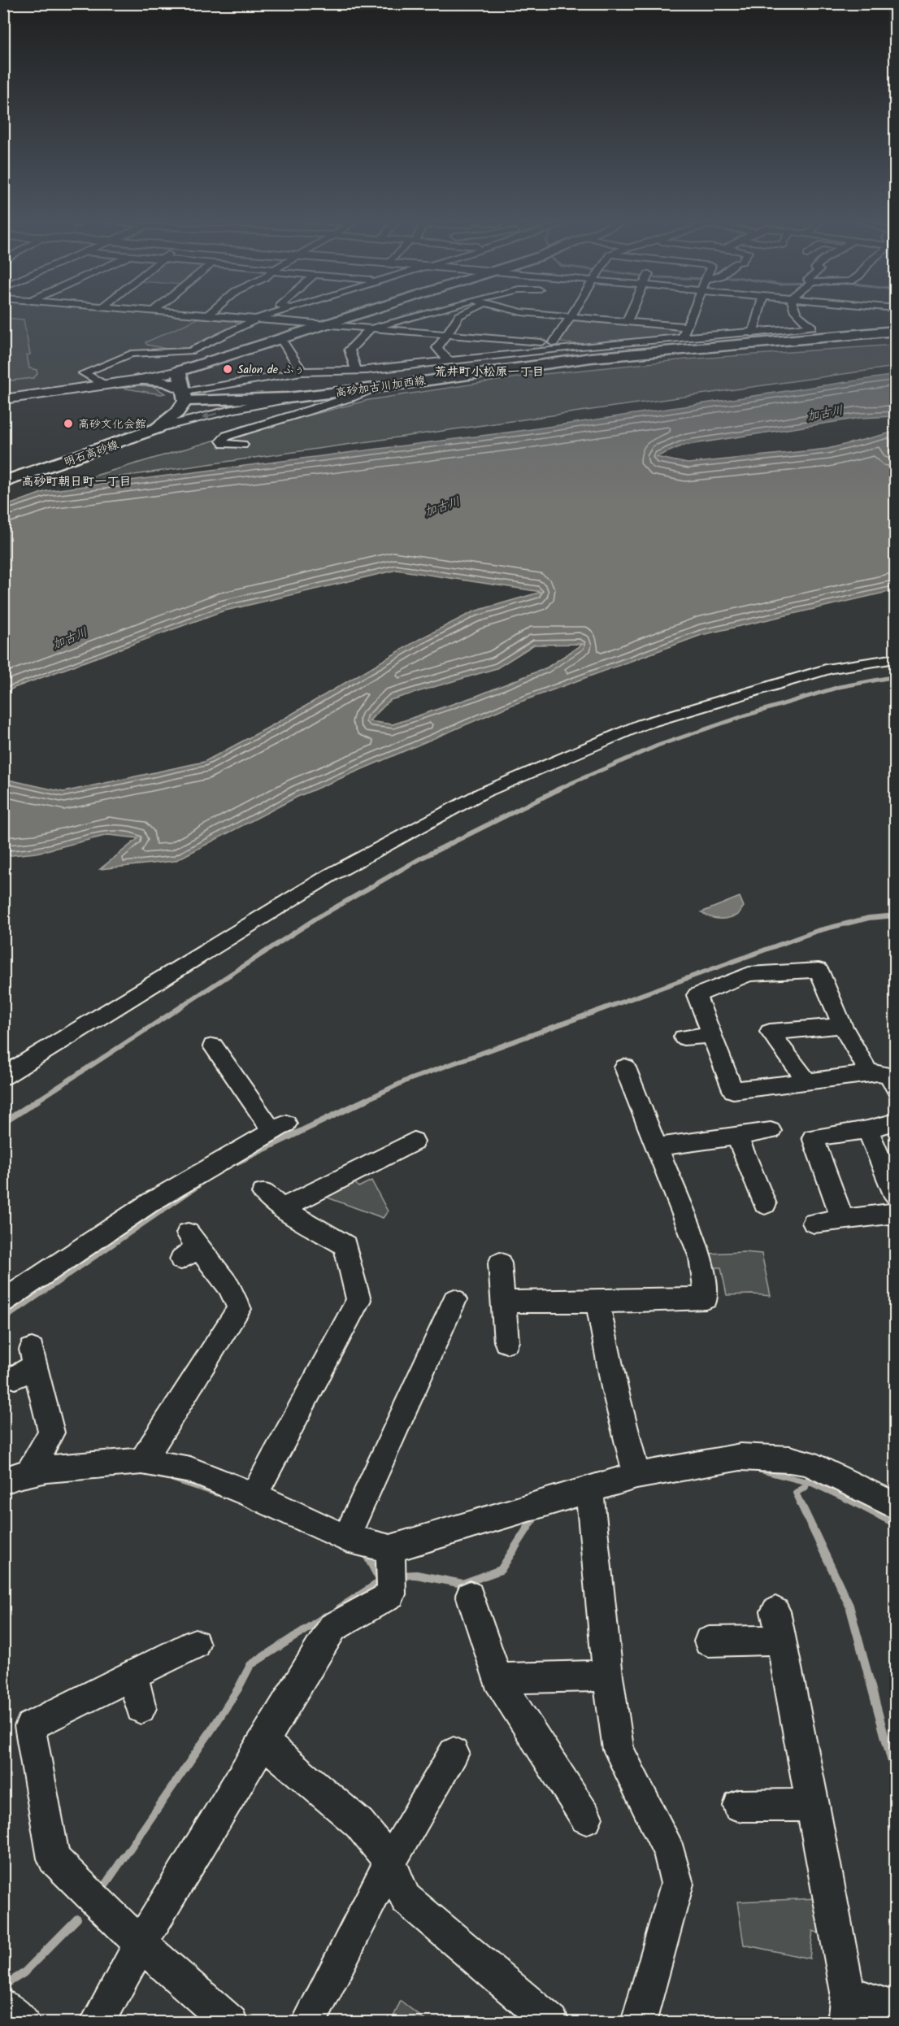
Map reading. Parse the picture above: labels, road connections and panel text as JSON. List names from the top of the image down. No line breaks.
{"streets":{"main road":["高砂加古川加西線","明石高砂線"]},"crossings":[["高砂加古川加西線","明石高砂線"]],"districts":["荒井町小松原一丁目","高砂町朝日町一丁目"],"water":["加古川"],"places":["Salon de ふぅ","高砂文化会館"]}
